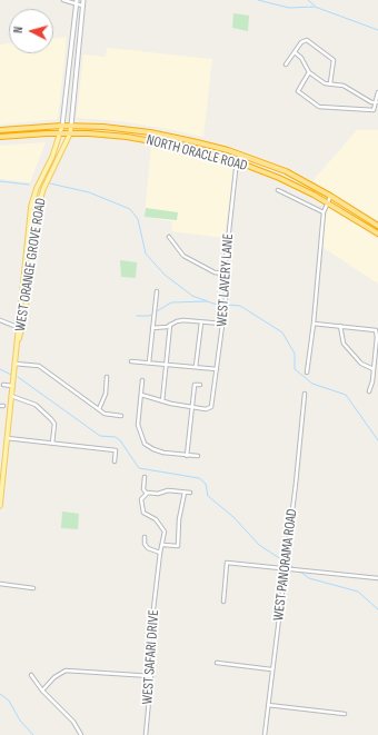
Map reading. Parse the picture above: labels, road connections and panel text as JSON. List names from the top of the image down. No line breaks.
{"streets":{"highway":["NORTH ORACLE ROAD"],"main road":["WEST ORANGE GROVE ROAD"],"street":["WEST LAVERY LANE","WEST PANORAMA ROAD","WEST SAFARI DRIVE"]},"crossings":[["NORTH ORACLE ROAD","WEST ORANGE GROVE ROAD"],["NORTH ORACLE ROAD","WEST LAVERY LANE"]],"north":"left"}
